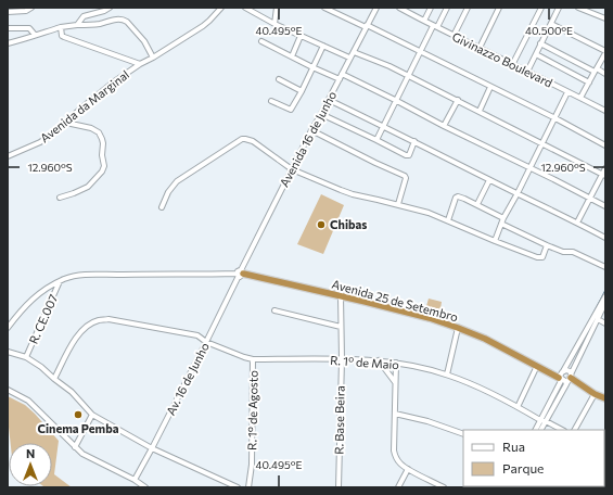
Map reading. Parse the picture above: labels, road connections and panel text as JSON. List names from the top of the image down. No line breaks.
{"streets":{"highway":["Avenida 25 de Setembro"],"street":["Givinazzo Boulevard","Avenida da Marginal","Avenida 16 de Junho","R. CE.007","R. 1º de Maio","Av. 16 de Junho","R. 1º de Agosto","R. Base Beira"]},"crossings":[["Avenida 16 de Junho","Avenida 25 de Setembro"],["Avenida 16 de Junho","Av. 16 de Junho"],["Avenida 25 de Setembro","R. CE.007"],["Avenida 25 de Setembro","Av. 16 de Junho"],["Avenida 25 de Setembro","R. Base Beira"],["R. 1º de Maio","Av. 16 de Junho"],["R. 1º de Maio","R. 1º de Agosto"],["R. 1º de Maio","R. Base Beira"]],"places":["Chibas","Cinema Pemba"],"legend":["Rua","Parque"],"north":"top","coordinates":["40.495°E","40.500°E","12.960°S"]}
